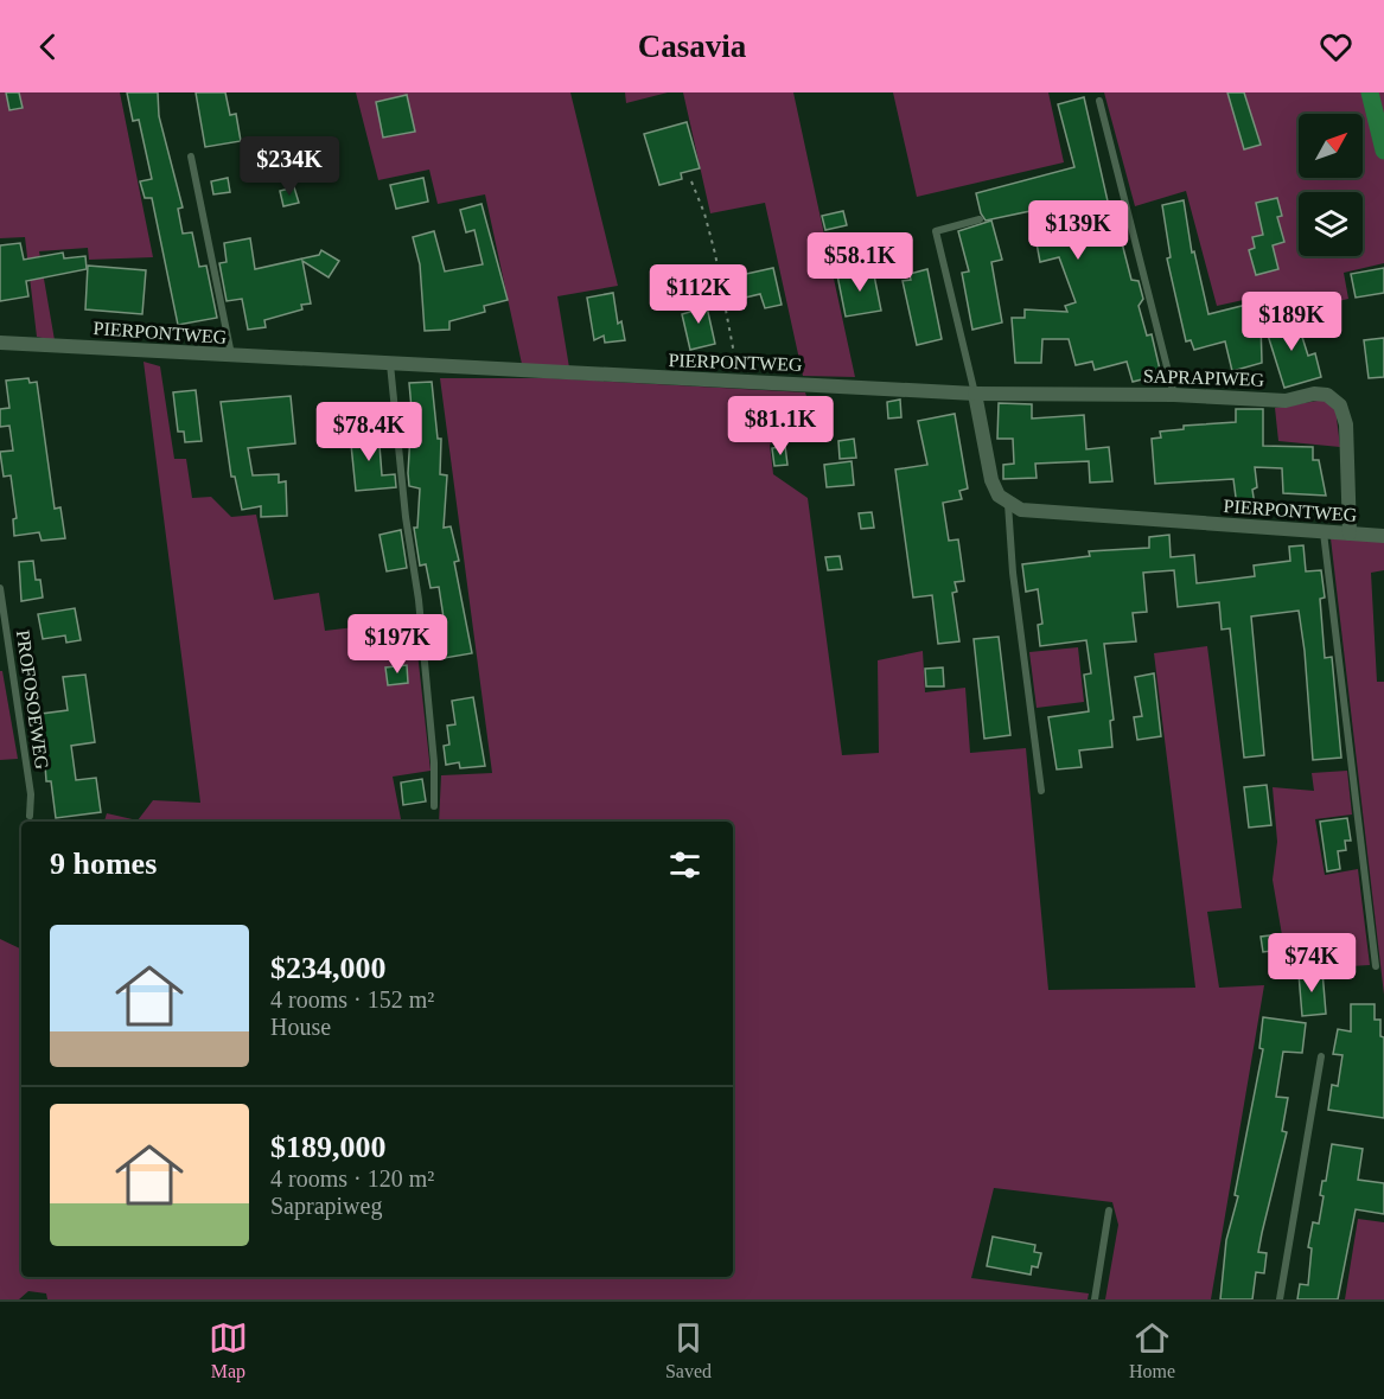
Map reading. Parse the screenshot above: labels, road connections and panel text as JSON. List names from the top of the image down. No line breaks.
{"streets":{"street":["PIERPONTWEG","SAPRAPIWEG"],"lane":["PROFOSOEWEG"]},"crossings":[["PIERPONTWEG","SAPRAPIWEG"]],"north":"top right","page":{"header":"Casavia","price":["$234K","$139K","$58.1K","$112K","$189K","$81.1K","$78.4K","$197K","$74K"],"heading":"9 homes","list":[{"name":"$234,000","note":"4 rooms · 152 m² · House"},{"name":"$189,000","note":"4 rooms · 120 m² · Saprapiweg"}],"tabs":["Map","Saved","Home"]}}
